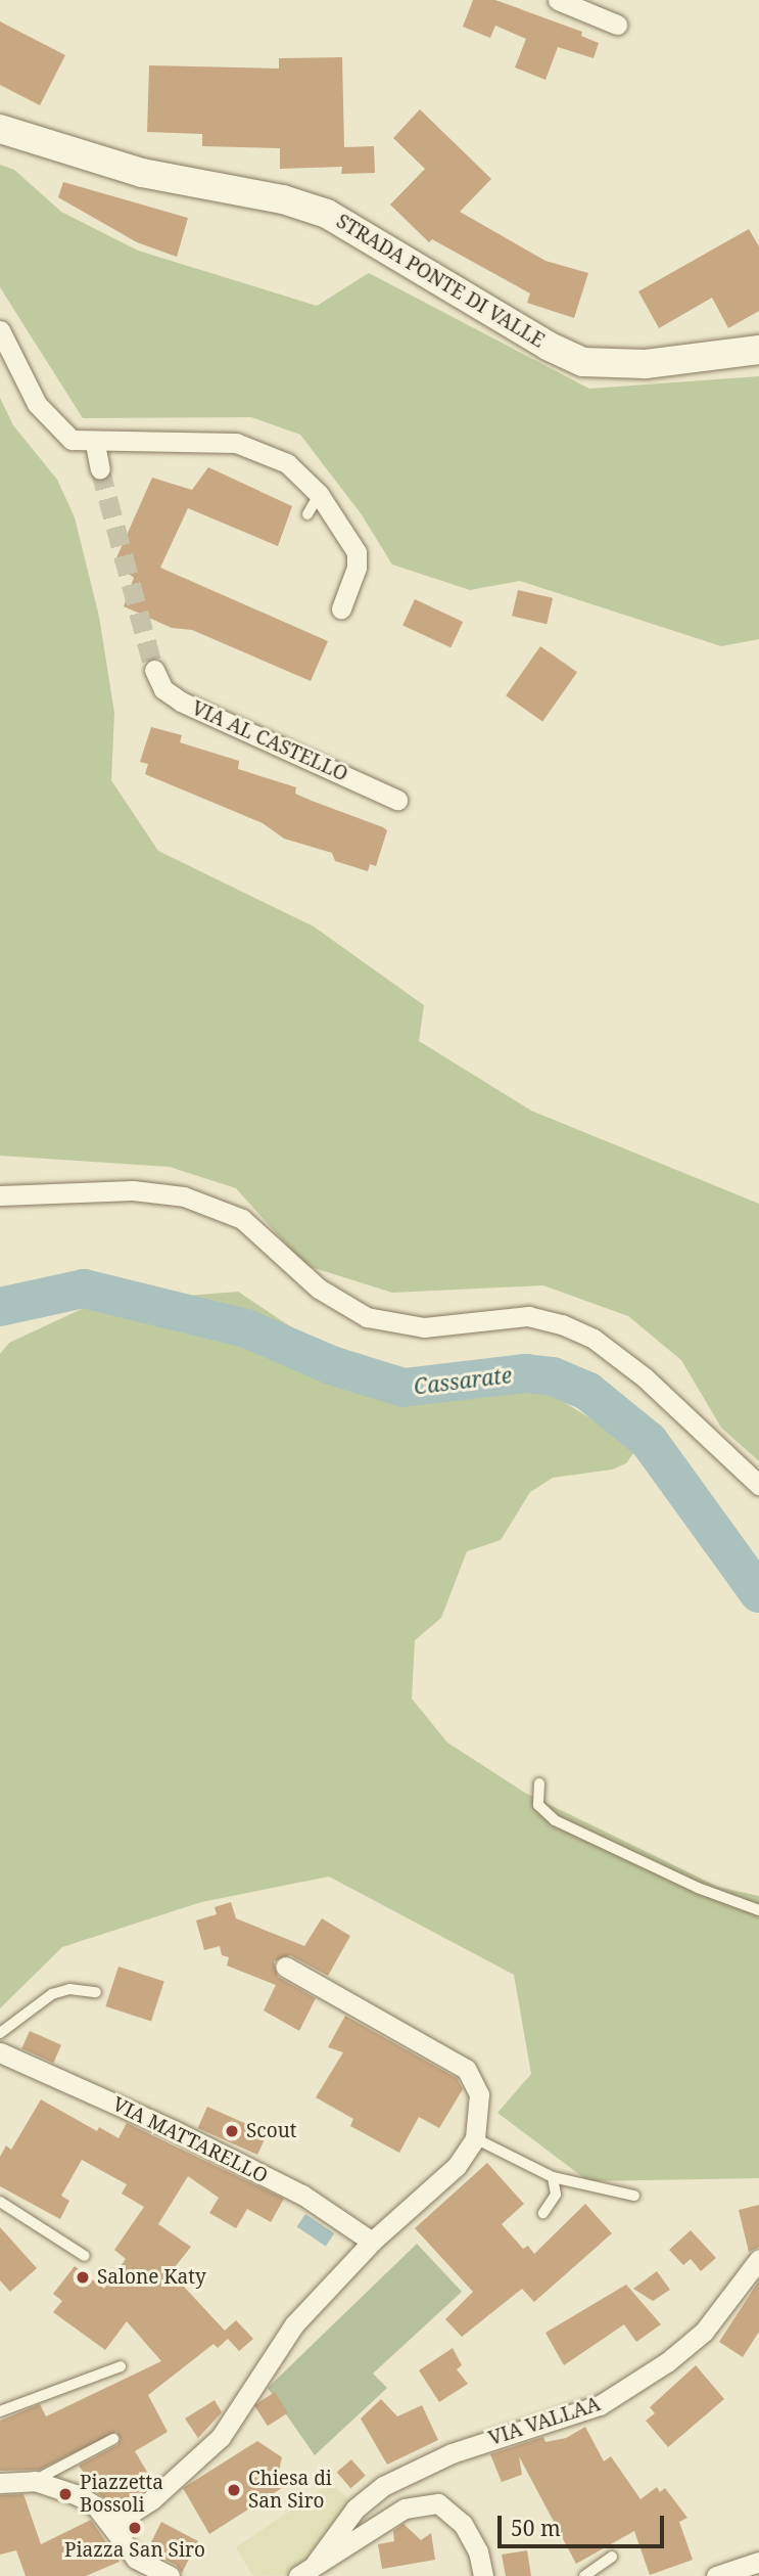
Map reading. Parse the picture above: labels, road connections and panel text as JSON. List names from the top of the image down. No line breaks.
{"streets":{"street":["STRADA PONTE DI VALLE","VIA AL CASTELLO","VIA MATTARELLO","VIA VALLAA"]},"water":["Cassarate"],"places":["Scout","Salone Katy","Chiesa di San Siro","Piazzetta Bossoli","Piazza San Siro"],"scale_bar":"50 m"}
